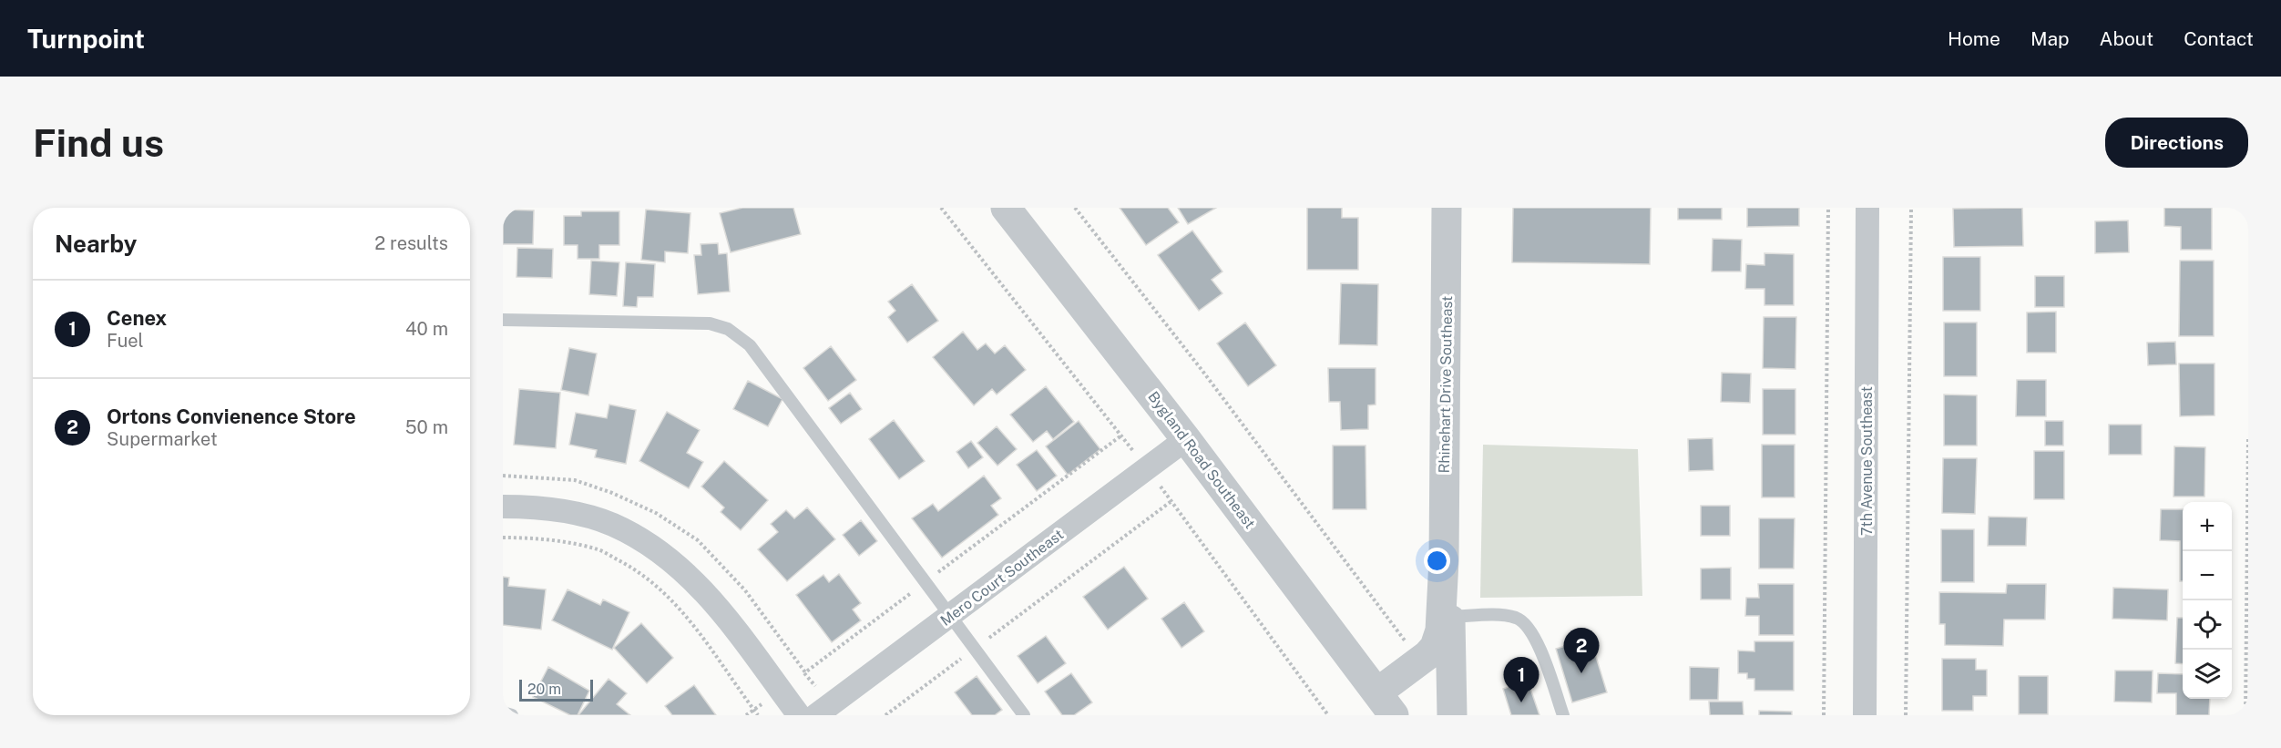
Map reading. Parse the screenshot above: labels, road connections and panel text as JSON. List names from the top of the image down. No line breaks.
{"streets":{"street":["Rhinehart Drive Southeast","Bygland Road Southeast","7th Avenue Southeast","Mero Court Southeast"]},"crossings":[["Rhinehart Drive Southeast","Bygland Road Southeast"],["Bygland Road Southeast","Mero Court Southeast"]],"scale_bar":"20 m","page":{"header":"Turnpoint","nav":["Home","Map","About","Contact"],"buttons":"Directions","title":"Find us","heading":["Nearby","2 results"],"list":[{"mark":"1","name":"Cenex","note":"Fuel","value":"40 m"},{"mark":"2","name":"Ortons Convienence Store","note":"Supermarket","value":"50 m"}],"map_buttons":["+","−"],"pins":["2","1"],"scale":"20 m"}}
